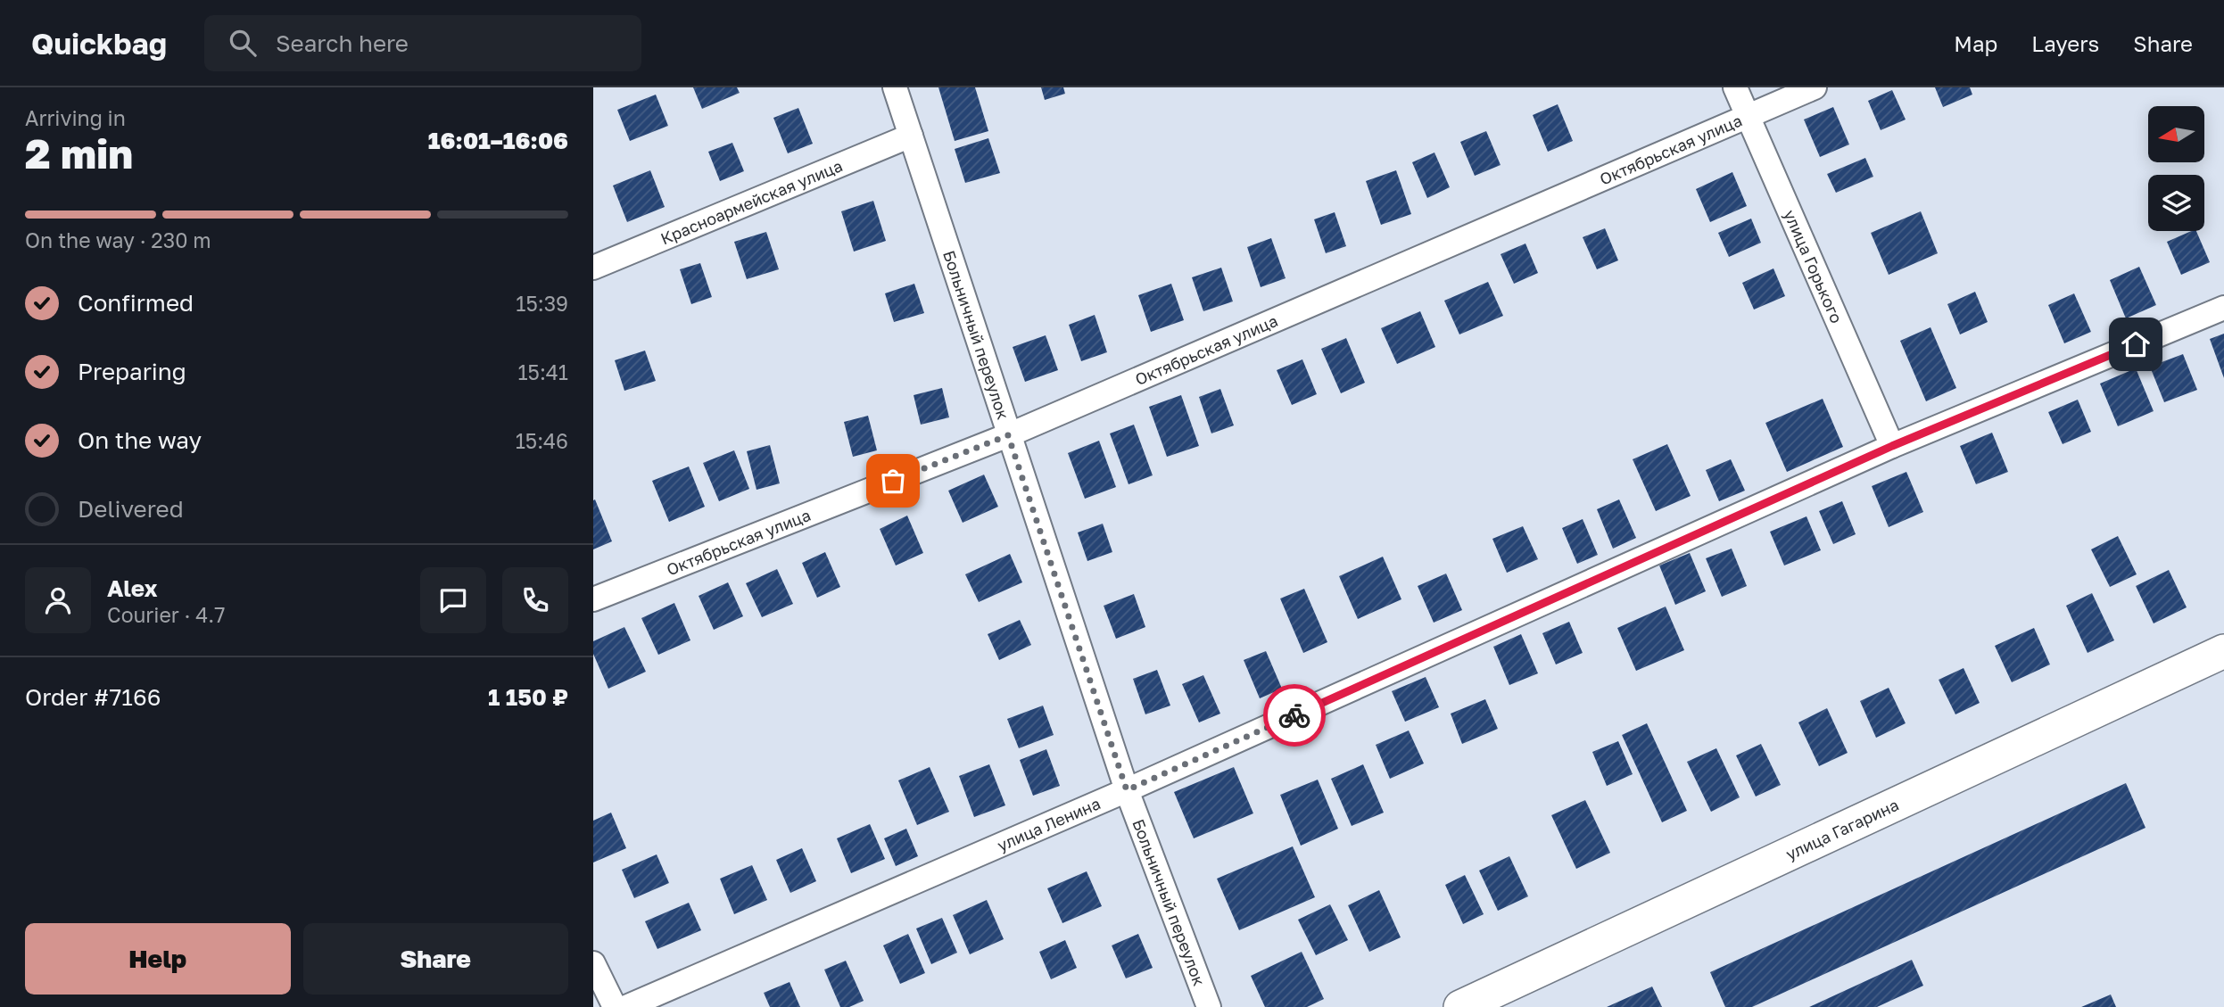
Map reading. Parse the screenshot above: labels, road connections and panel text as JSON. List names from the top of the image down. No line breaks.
{"streets":{"main road":["улица Гагарина"],"street":["Октябрьская улица","Красноармейская улица","улица Горького","Больничный переулок","улица Ленина"]},"crossings":[["Октябрьская улица","улица Горького"],["Октябрьская улица","Больничный переулок"],["Красноармейская улица","Больничный переулок"],["улица Горького","улица Ленина"],["Больничный переулок","улица Ленина"]],"north":"left","page":{"header":"Quickbag","search":"Search here","nav":["Map","Layers","Share"],"heading":["2 min","Arriving in","16:01–16:06"],"panel":["Alex","Courier · 4.7","Order #7166","1 150 ₽"],"bar":"On the way · 230 m","list":[["Confirmed","15:39"],["Preparing","15:41"],["On the way","15:46"],"Delivered"],"buttons":["Help","Share"]}}
